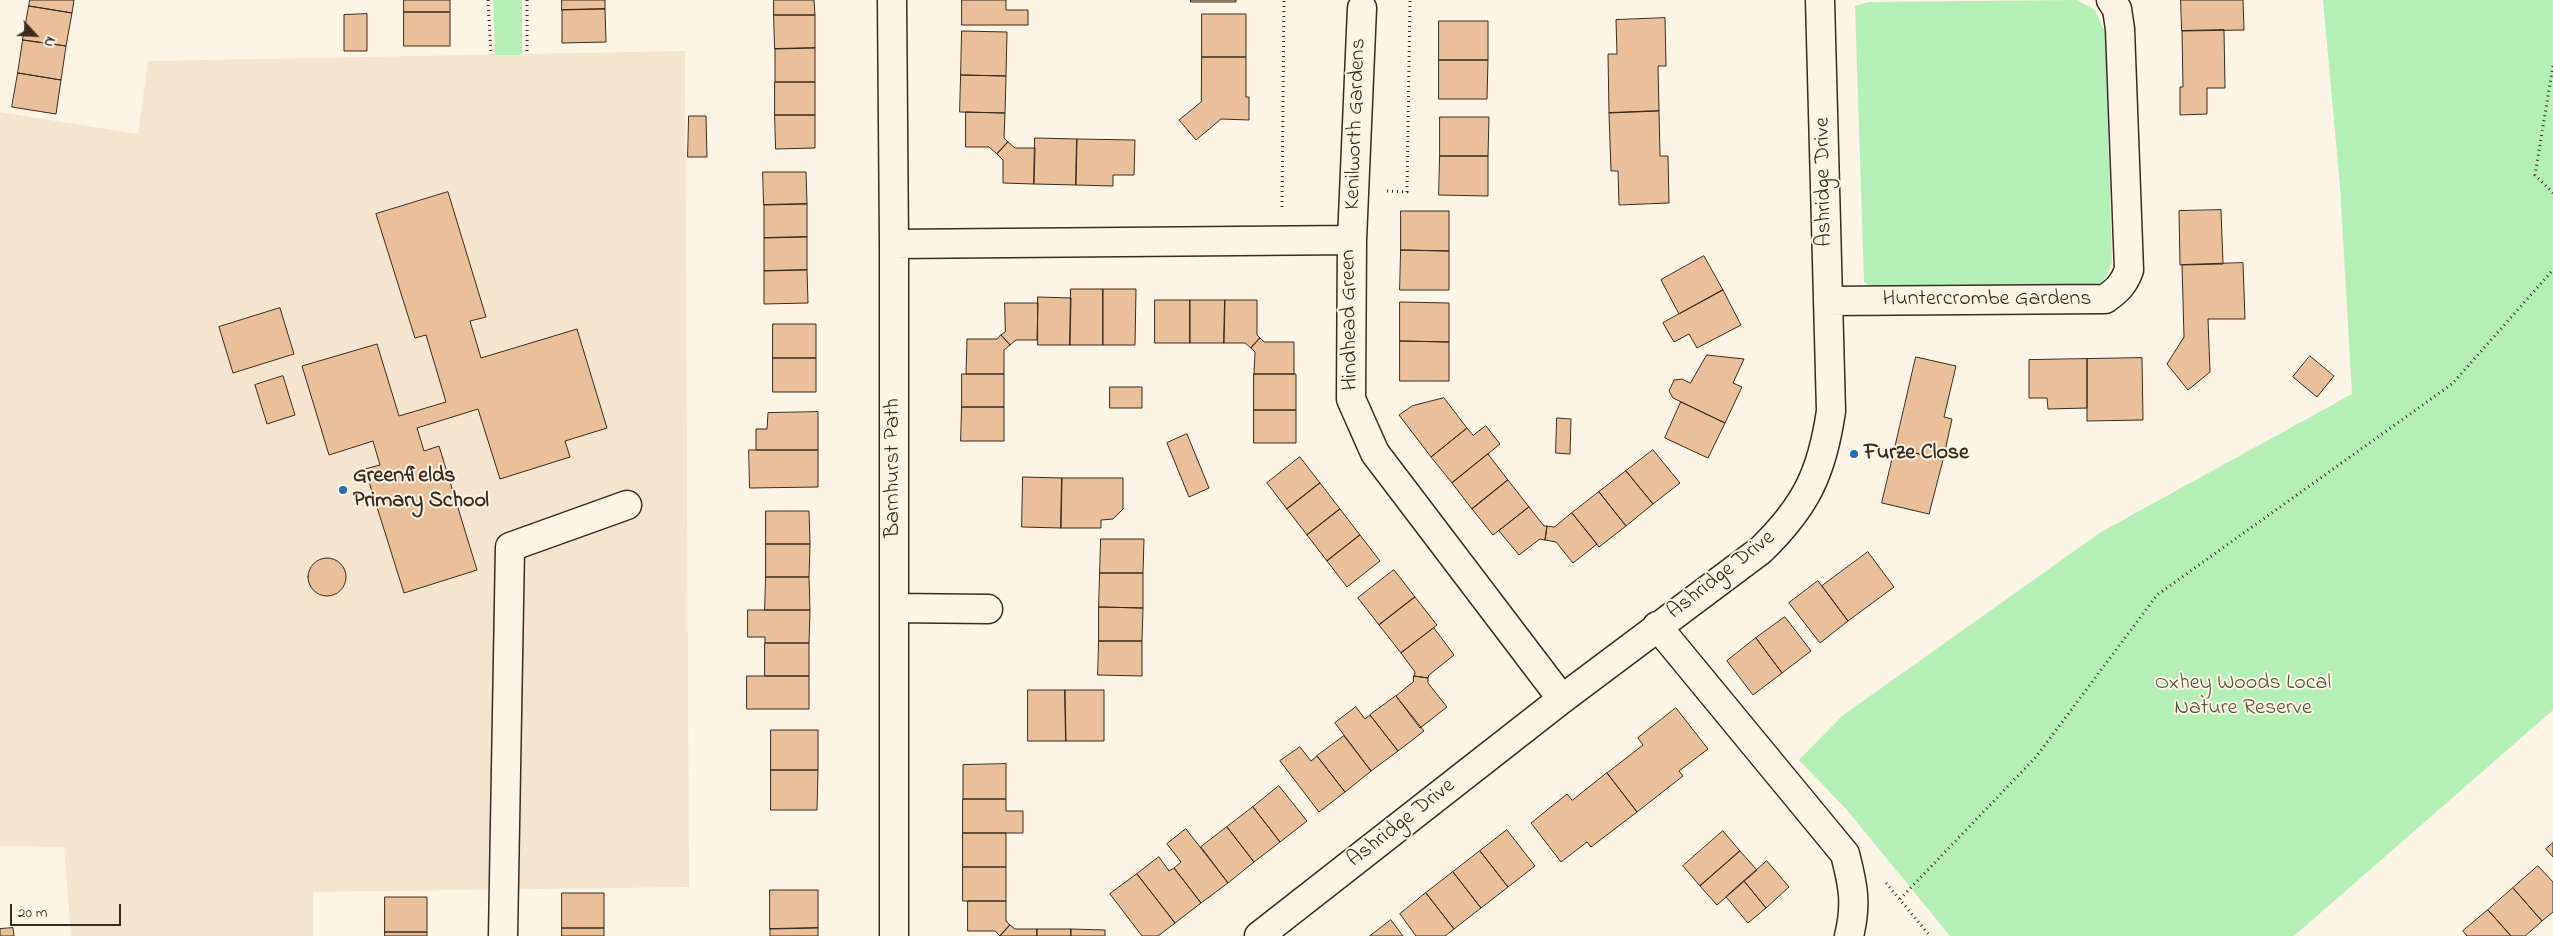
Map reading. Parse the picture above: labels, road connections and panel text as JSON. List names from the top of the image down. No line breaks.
{"streets":{"street":["Kenilworth Gardens","Ashridge Drive","Huntercrombe Gardens","Hindhead Green","Barnhurst Path"]},"crossings":[["Kenilworth Gardens","Hindhead Green"],["Ashridge Drive","Huntercrombe Gardens"],["Ashridge Drive","Hindhead Green"],["Hindhead Green","Barnhurst Path"]],"parks":["Oxhey Woods Local Nature Reserve"],"places":["Furze Close","Greenfields Primary School"],"scale_bar":"20 m","north":"bottom right"}
